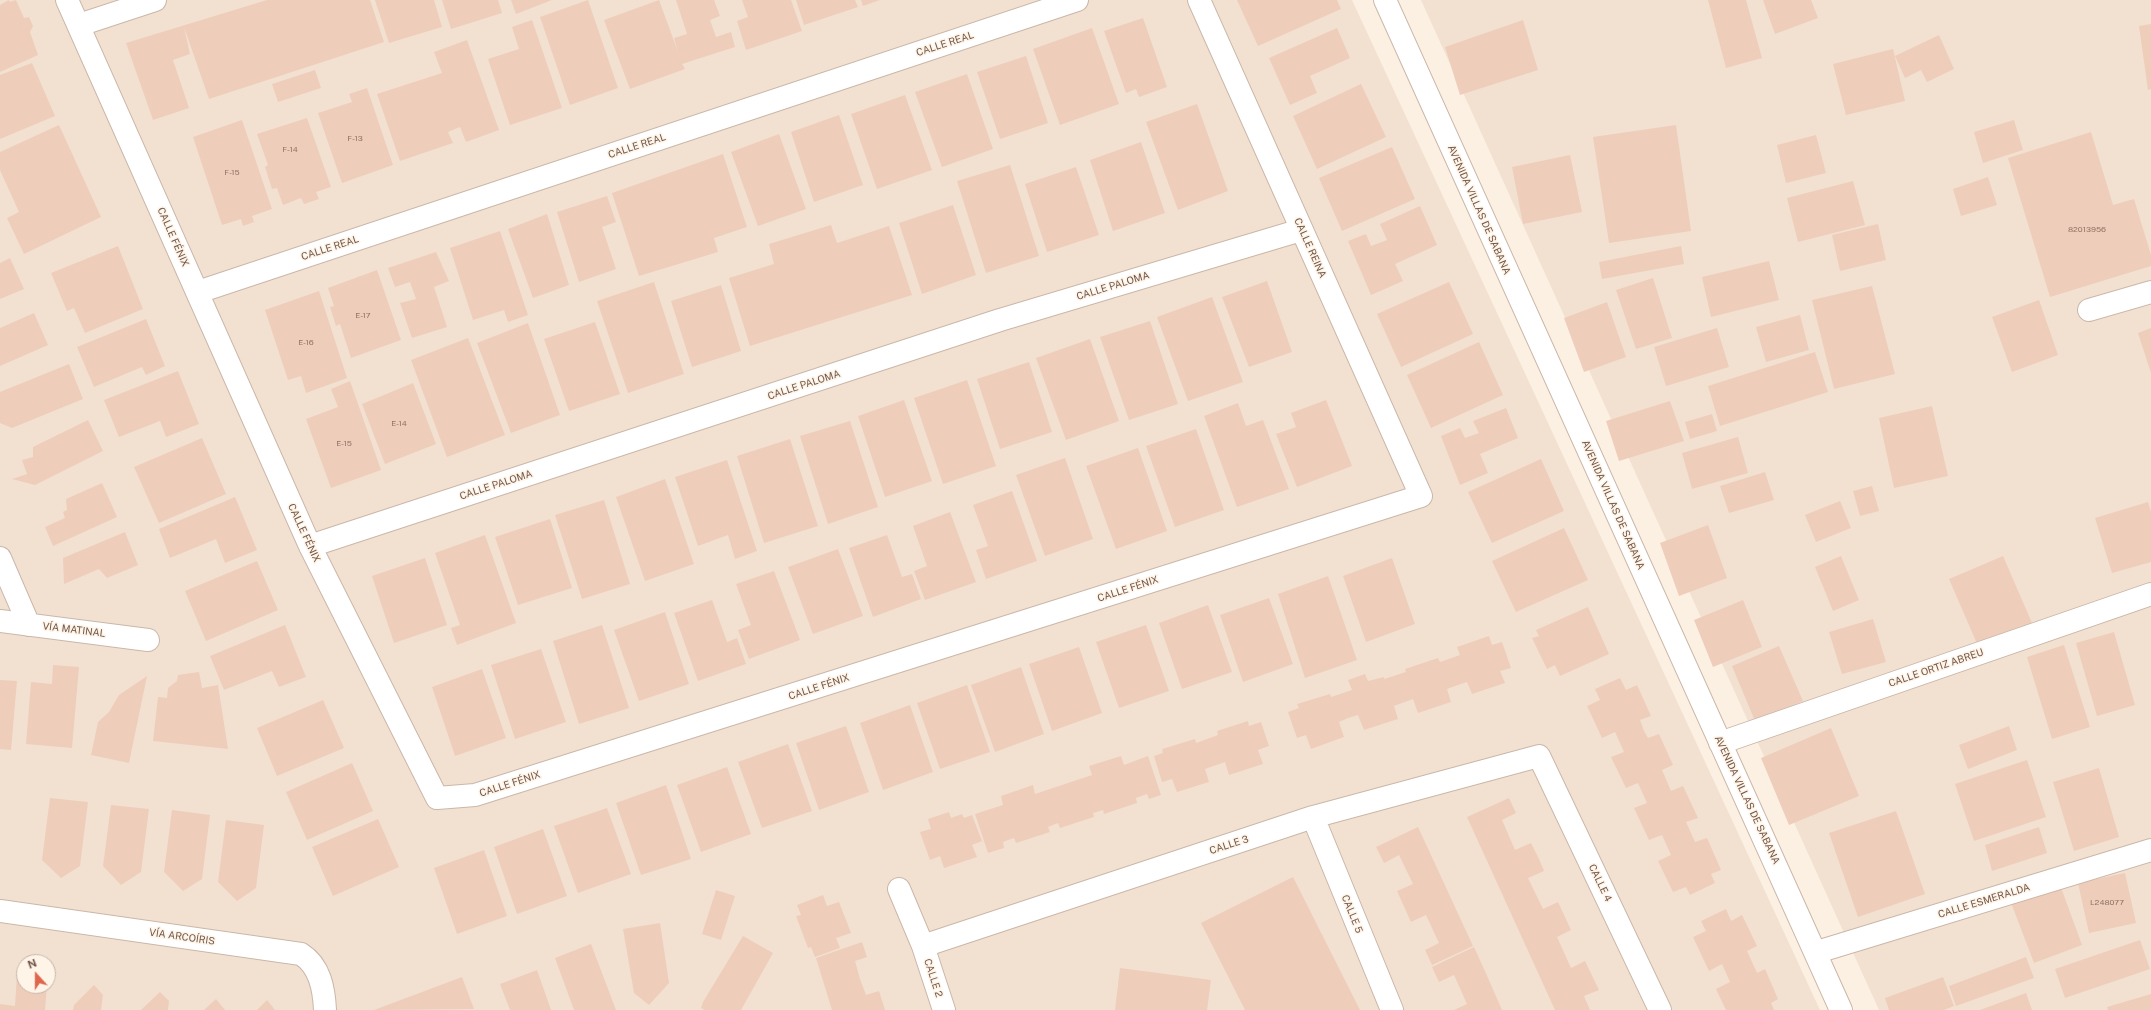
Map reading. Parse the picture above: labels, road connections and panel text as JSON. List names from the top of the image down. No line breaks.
{"streets":{"street":["CALLE REAL","AVENIDA VILLAS DE SABANA","CALLE FÉNIX","CALLE REINA","CALLE PALOMA","VÍA MATINAL","CALLE ORTIZ ABREU","CALLE 3","CALLE 4","CALLE ESMERALDA","CALLE 5","VÍA ARCOÍRIS","CALLE 2"]},"crossings":[["CALLE REAL","CALLE FÉNIX"],["AVENIDA VILLAS DE SABANA","CALLE ORTIZ ABREU"],["AVENIDA VILLAS DE SABANA","CALLE ESMERALDA"],["CALLE FÉNIX","CALLE REINA"],["CALLE FÉNIX","CALLE PALOMA"],["CALLE REINA","CALLE PALOMA"],["CALLE 3","CALLE 4"],["CALLE 3","CALLE 5"],["CALLE 3","CALLE 2"]],"house_numbers":["F-13","F-14","F-15","82013956","E-17","E-16","E-14","E-15","L248077"],"north":"top"}
